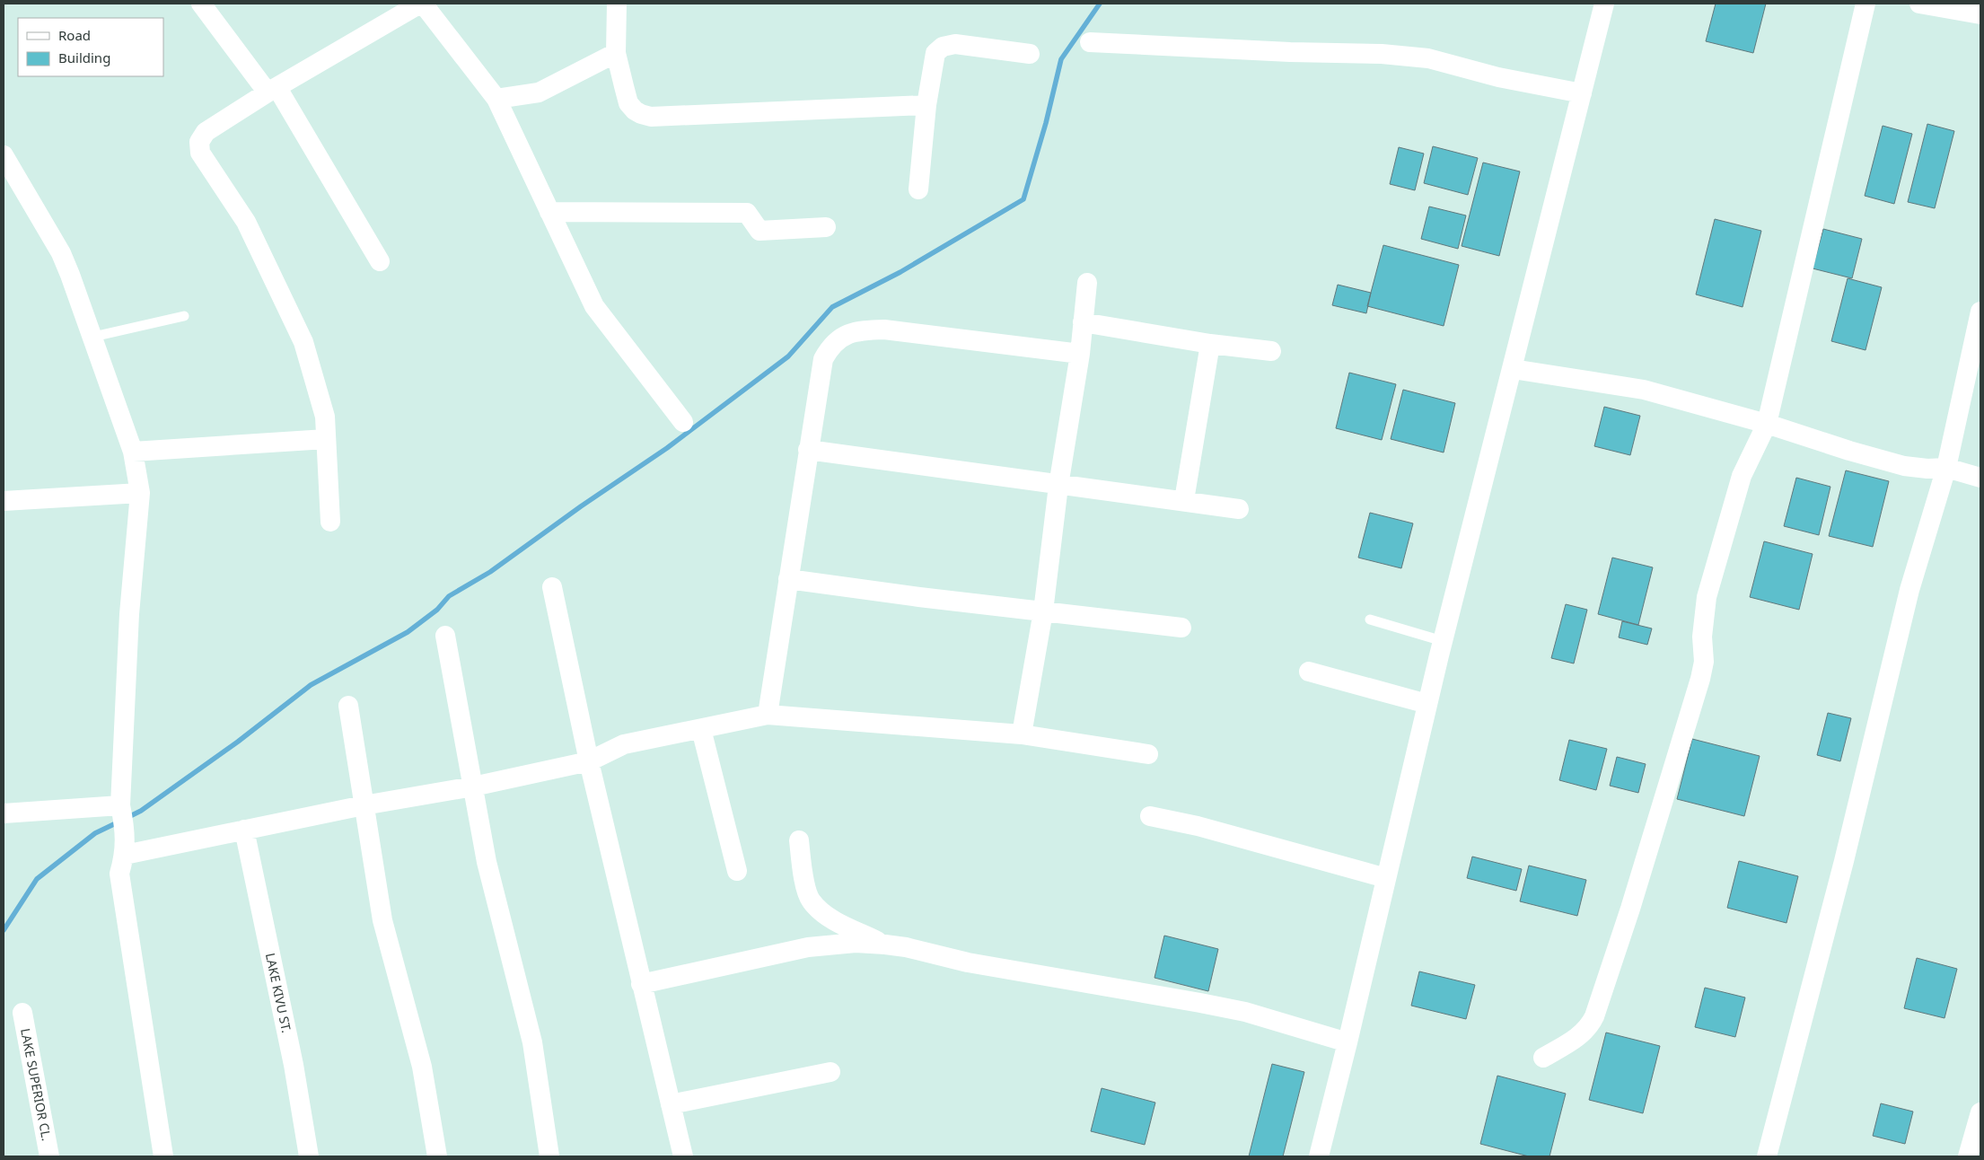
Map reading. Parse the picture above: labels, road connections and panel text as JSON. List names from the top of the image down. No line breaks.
{"streets":{"street":["LAKE KIVU ST.","LAKE SUPERIOR CL."]},"legend":["Road","Building"]}
